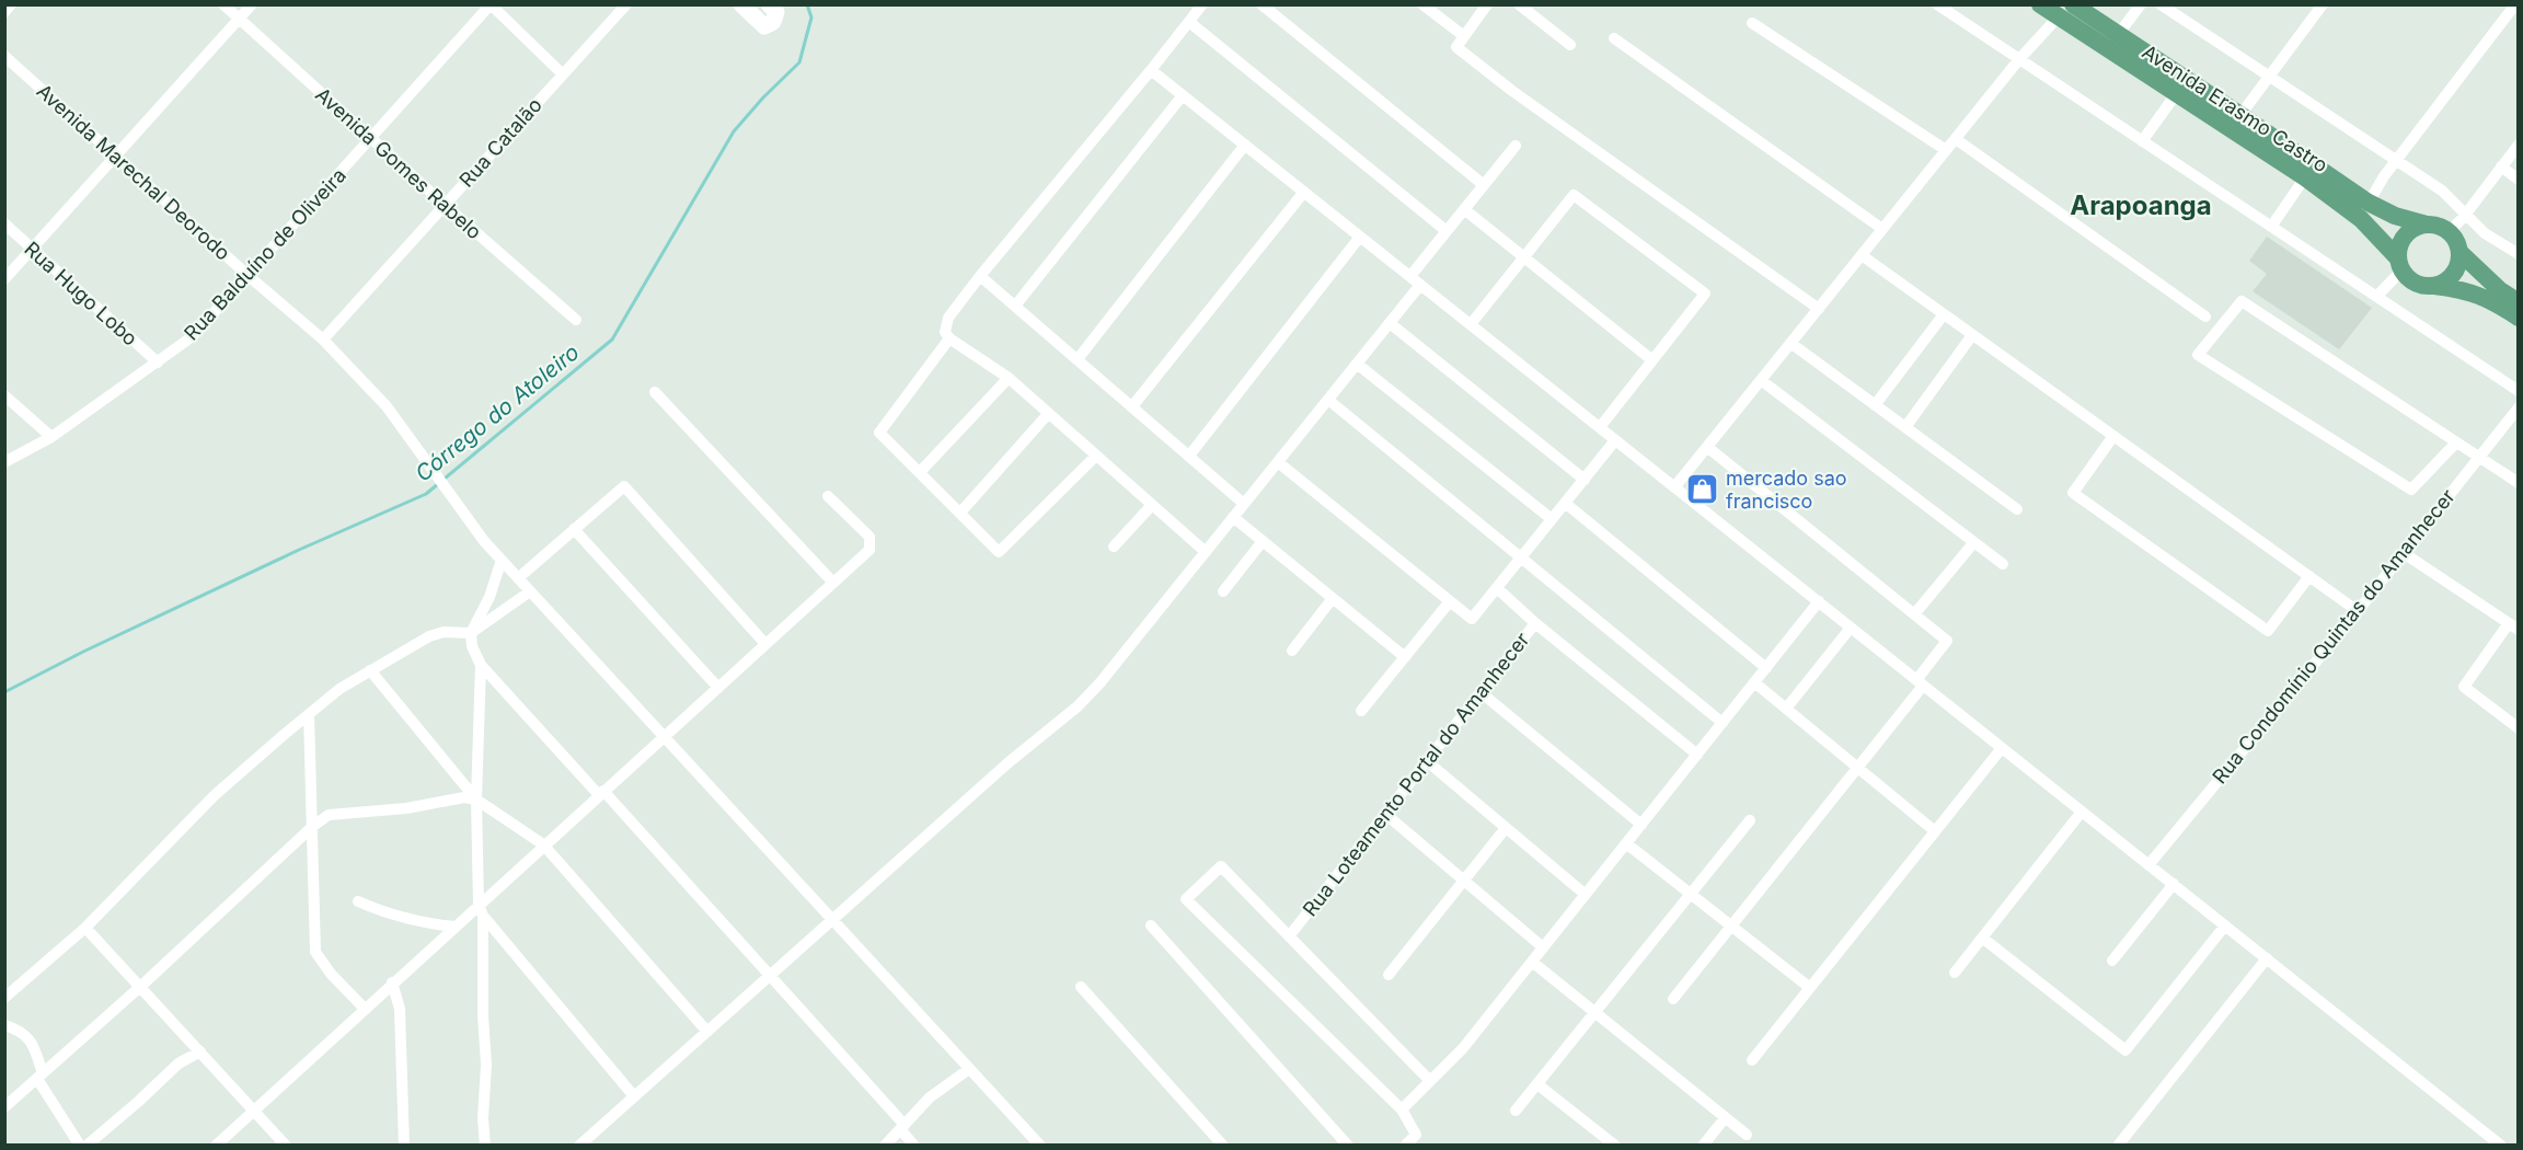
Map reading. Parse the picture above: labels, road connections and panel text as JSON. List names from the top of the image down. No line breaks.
{"streets":{"main road":["Avenida Erasmo Castro"],"street":["Rua Catalão","Avenida Gomes Rabelo","Avenida Marechal Deorodo","Rua Balduíno de Oliveira","Rua Hugo Lobo","Rua Condomínio Quintas do Amanhecer","Rua Loteamento Portal do Amanhecer"]},"crossings":[["Rua Catalão","Avenida Gomes Rabelo"],["Rua Catalão","Avenida Marechal Deorodo"],["Avenida Gomes Rabelo","Rua Balduíno de Oliveira"],["Avenida Marechal Deorodo","Rua Balduíno de Oliveira"],["Rua Balduíno de Oliveira","Rua Hugo Lobo"]],"districts":["Arapoanga"],"water":["Córrego do Atoleiro"],"places":{"shop":["mercado sao francisco"]}}
